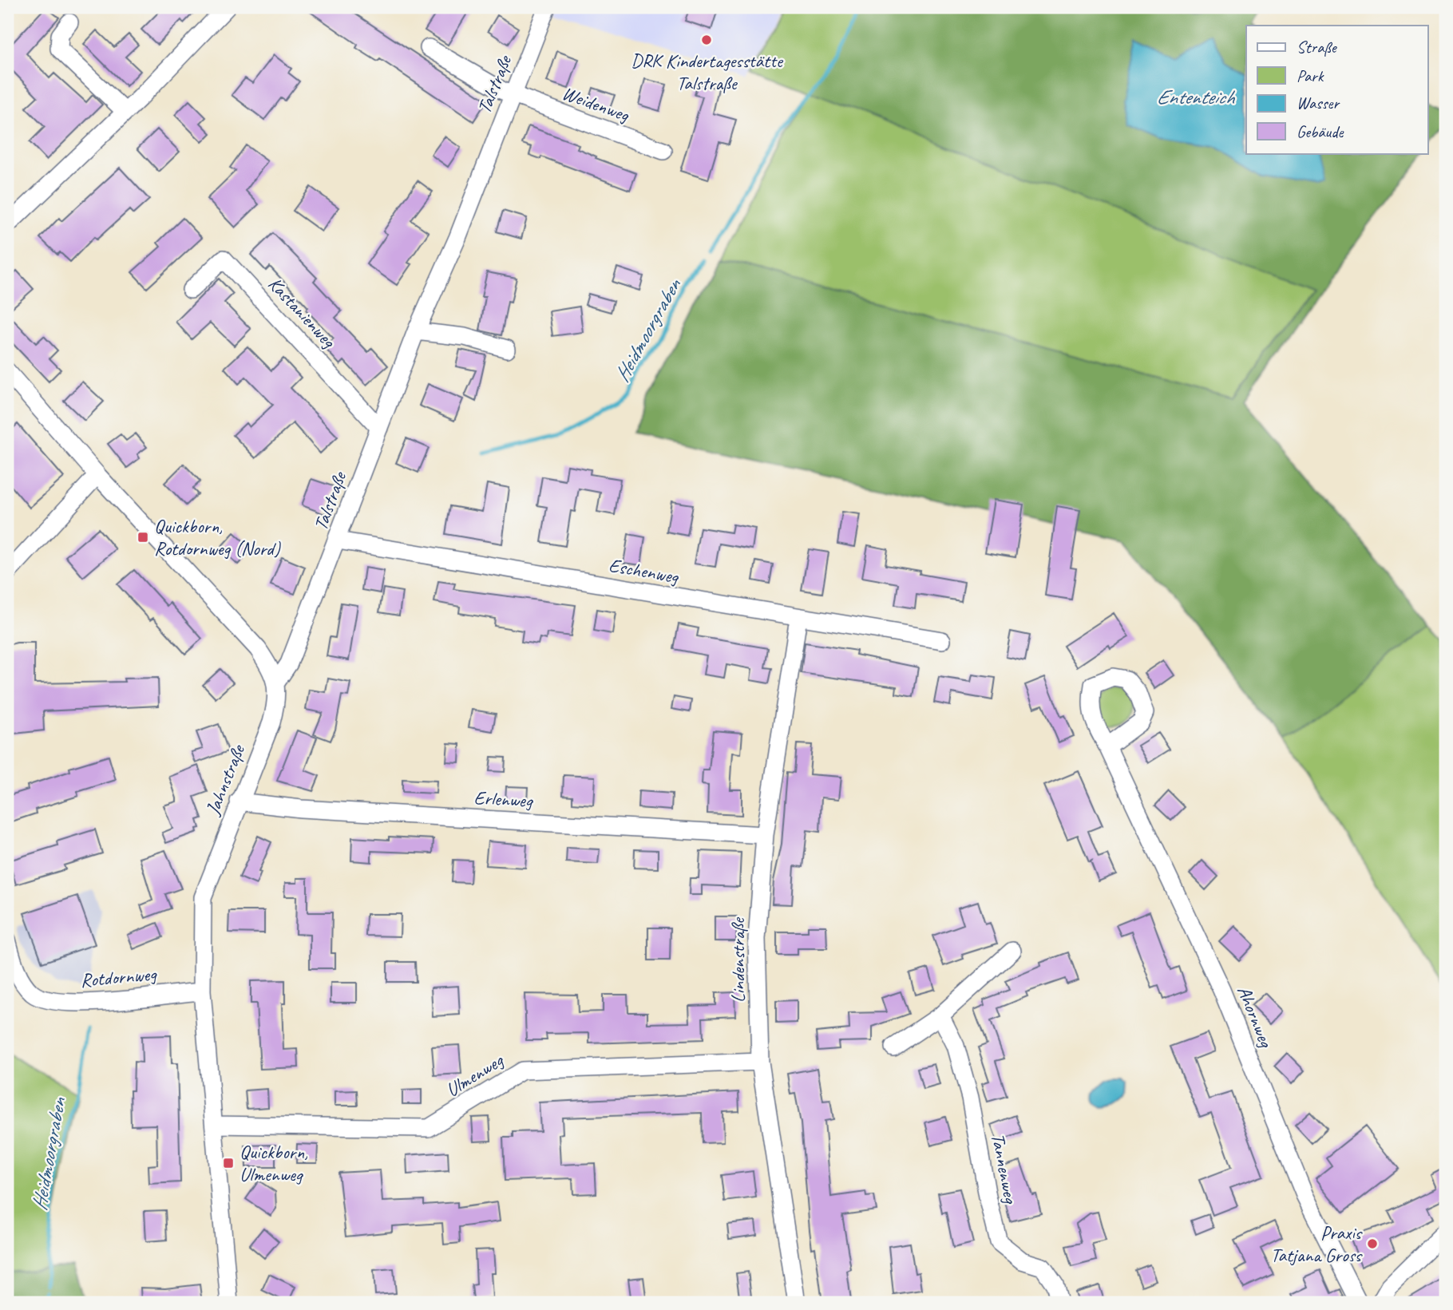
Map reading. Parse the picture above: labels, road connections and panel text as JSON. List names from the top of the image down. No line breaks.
{"streets":{"street":["Talstraße","Weidenweg","Kastanienweg","Eschenweg","Jahnstraße","Erlenweg","Lindenstraße","Rotdornweg","Ahornweg","Ulmenweg","Tannenweg"]},"crossings":[["Talstraße","Weidenweg"],["Talstraße","Kastanienweg"],["Talstraße","Eschenweg"],["Talstraße","Jahnstraße"],["Eschenweg","Lindenstraße"],["Jahnstraße","Erlenweg"],["Jahnstraße","Rotdornweg"],["Jahnstraße","Ulmenweg"],["Erlenweg","Lindenstraße"],["Lindenstraße","Ulmenweg"]],"water":["Ententeich","Heidmoorgraben"],"places":{"other":["DRK Kindertagesstätte Talstraße","Praxis Tatjana Gross"],"transit":["Quickborn, Rotdornweg (Nord)","Quickborn, Ulmenweg"]},"legend":["Straße","Park","Wasser","Gebäude"]}
